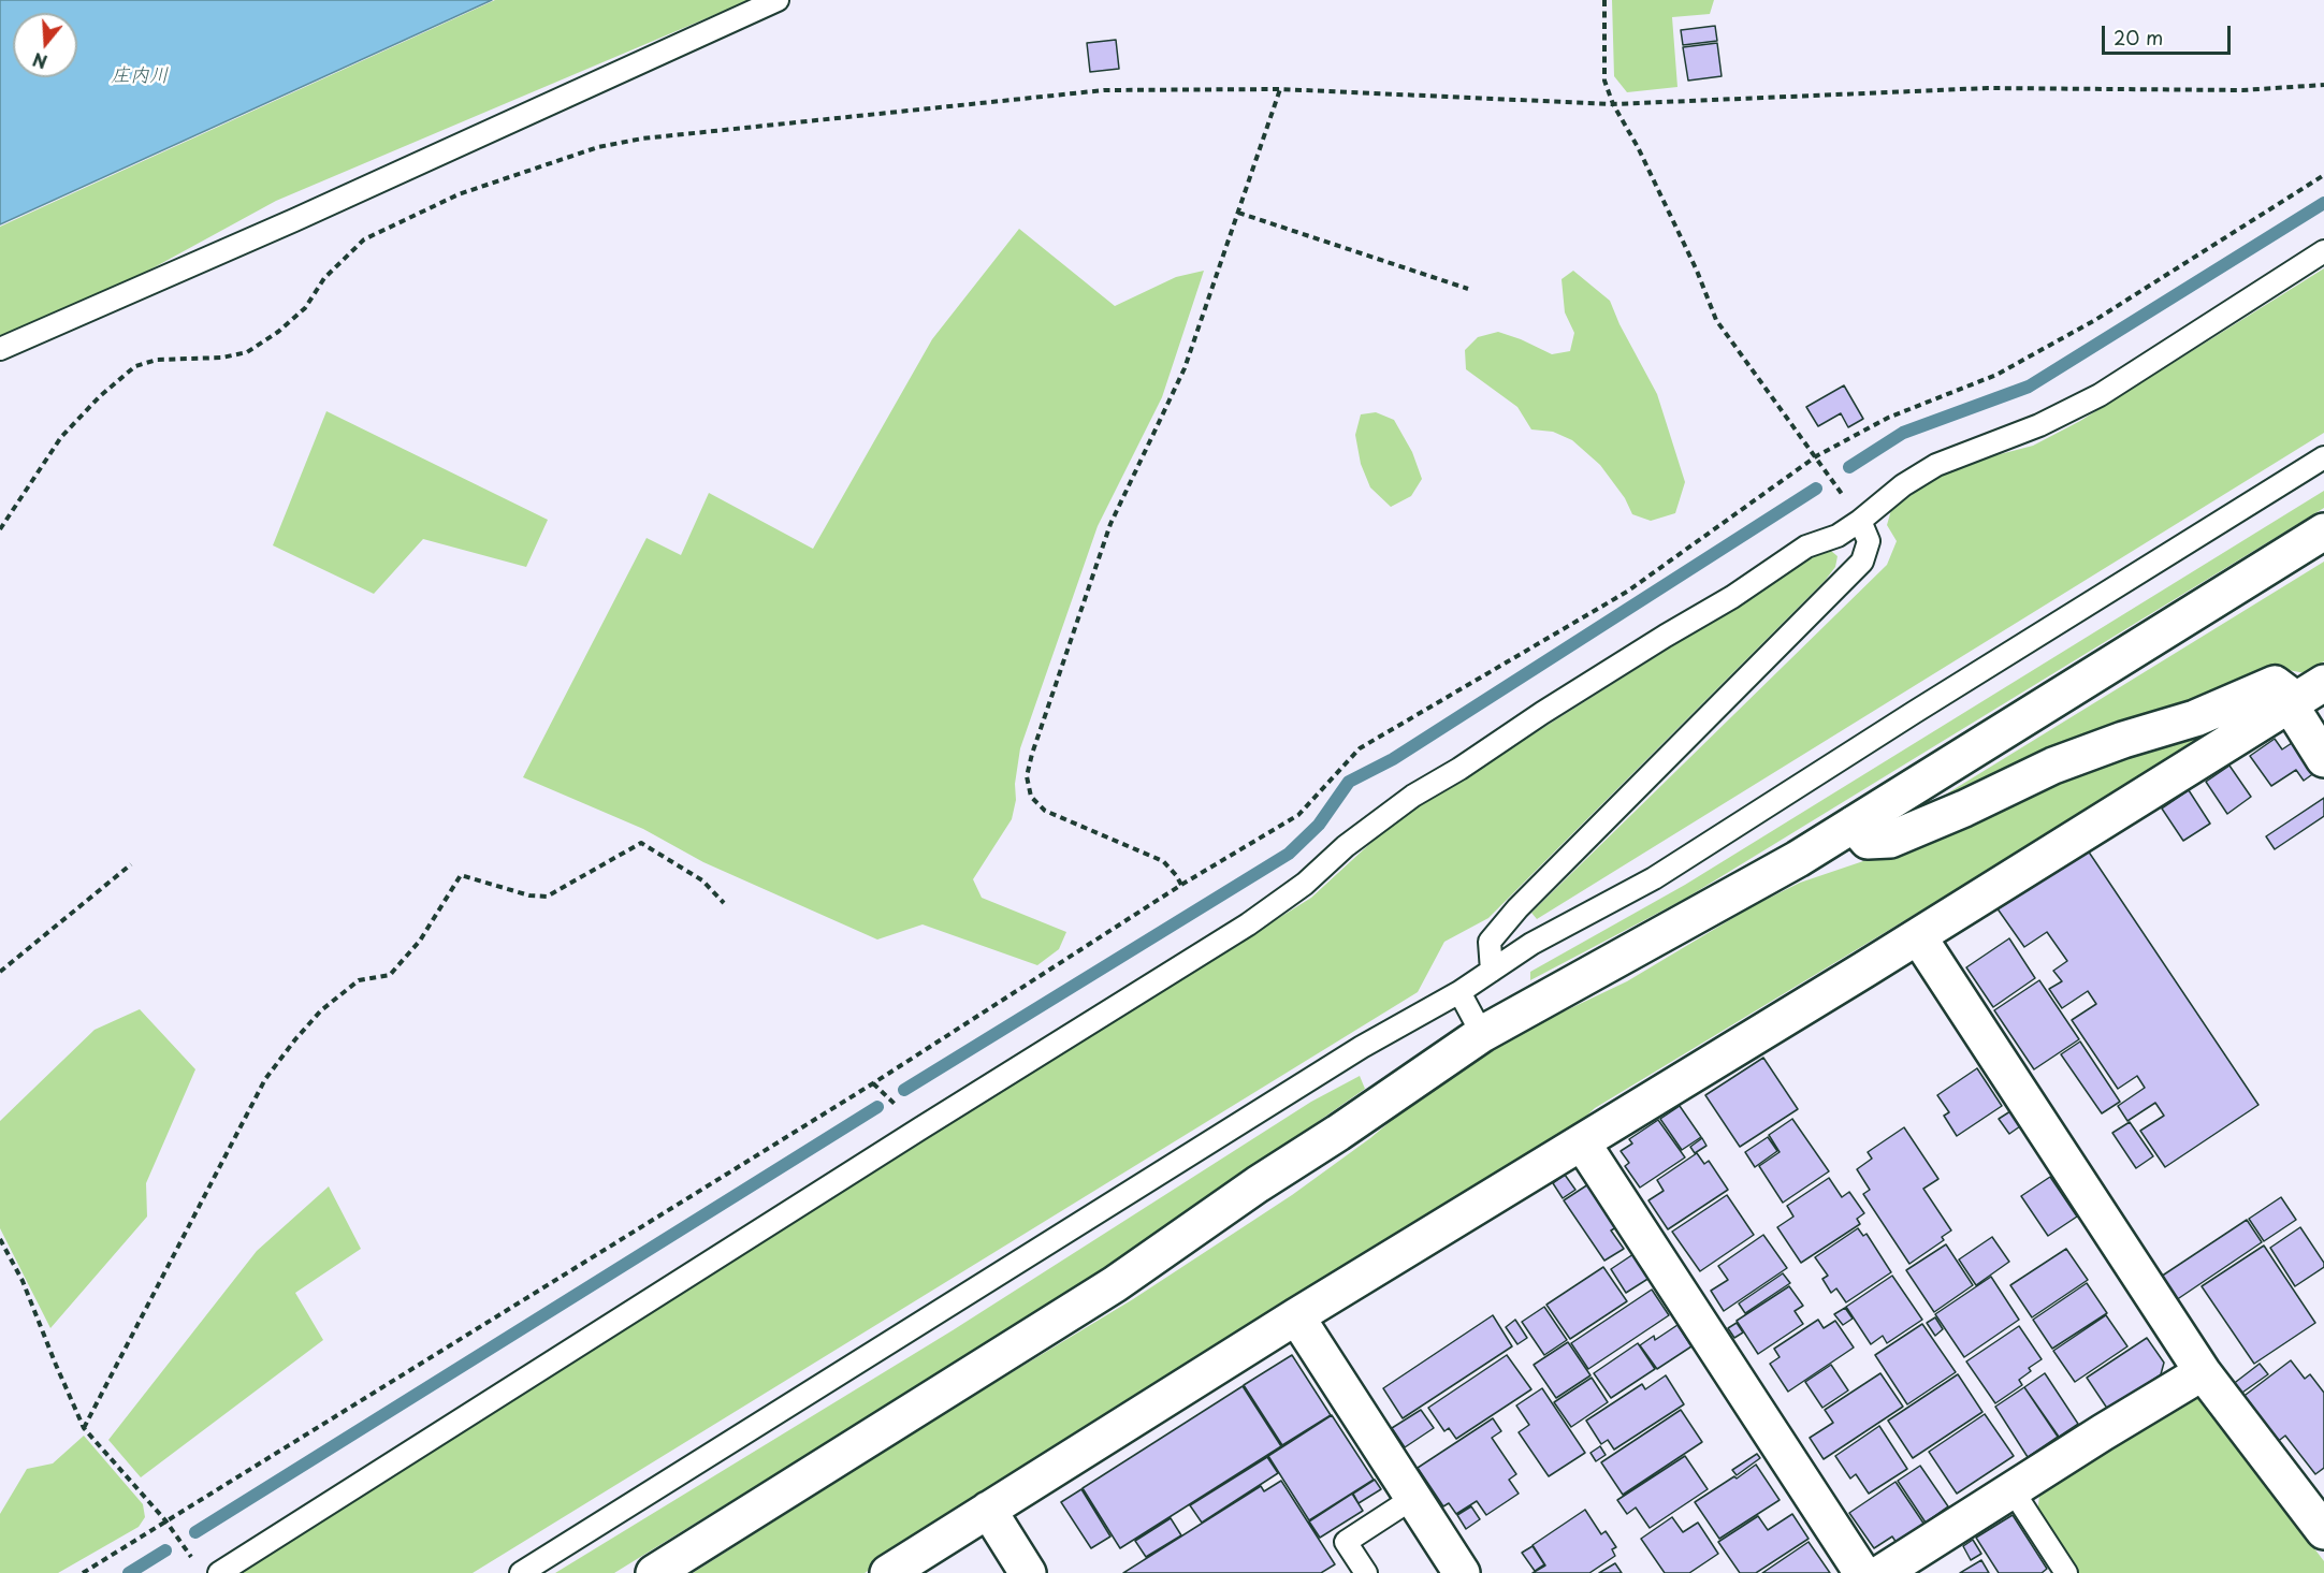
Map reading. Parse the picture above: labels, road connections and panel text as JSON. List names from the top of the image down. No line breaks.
{"water":["庄内川"],"scale_bar":"20 m","north":"bottom"}
